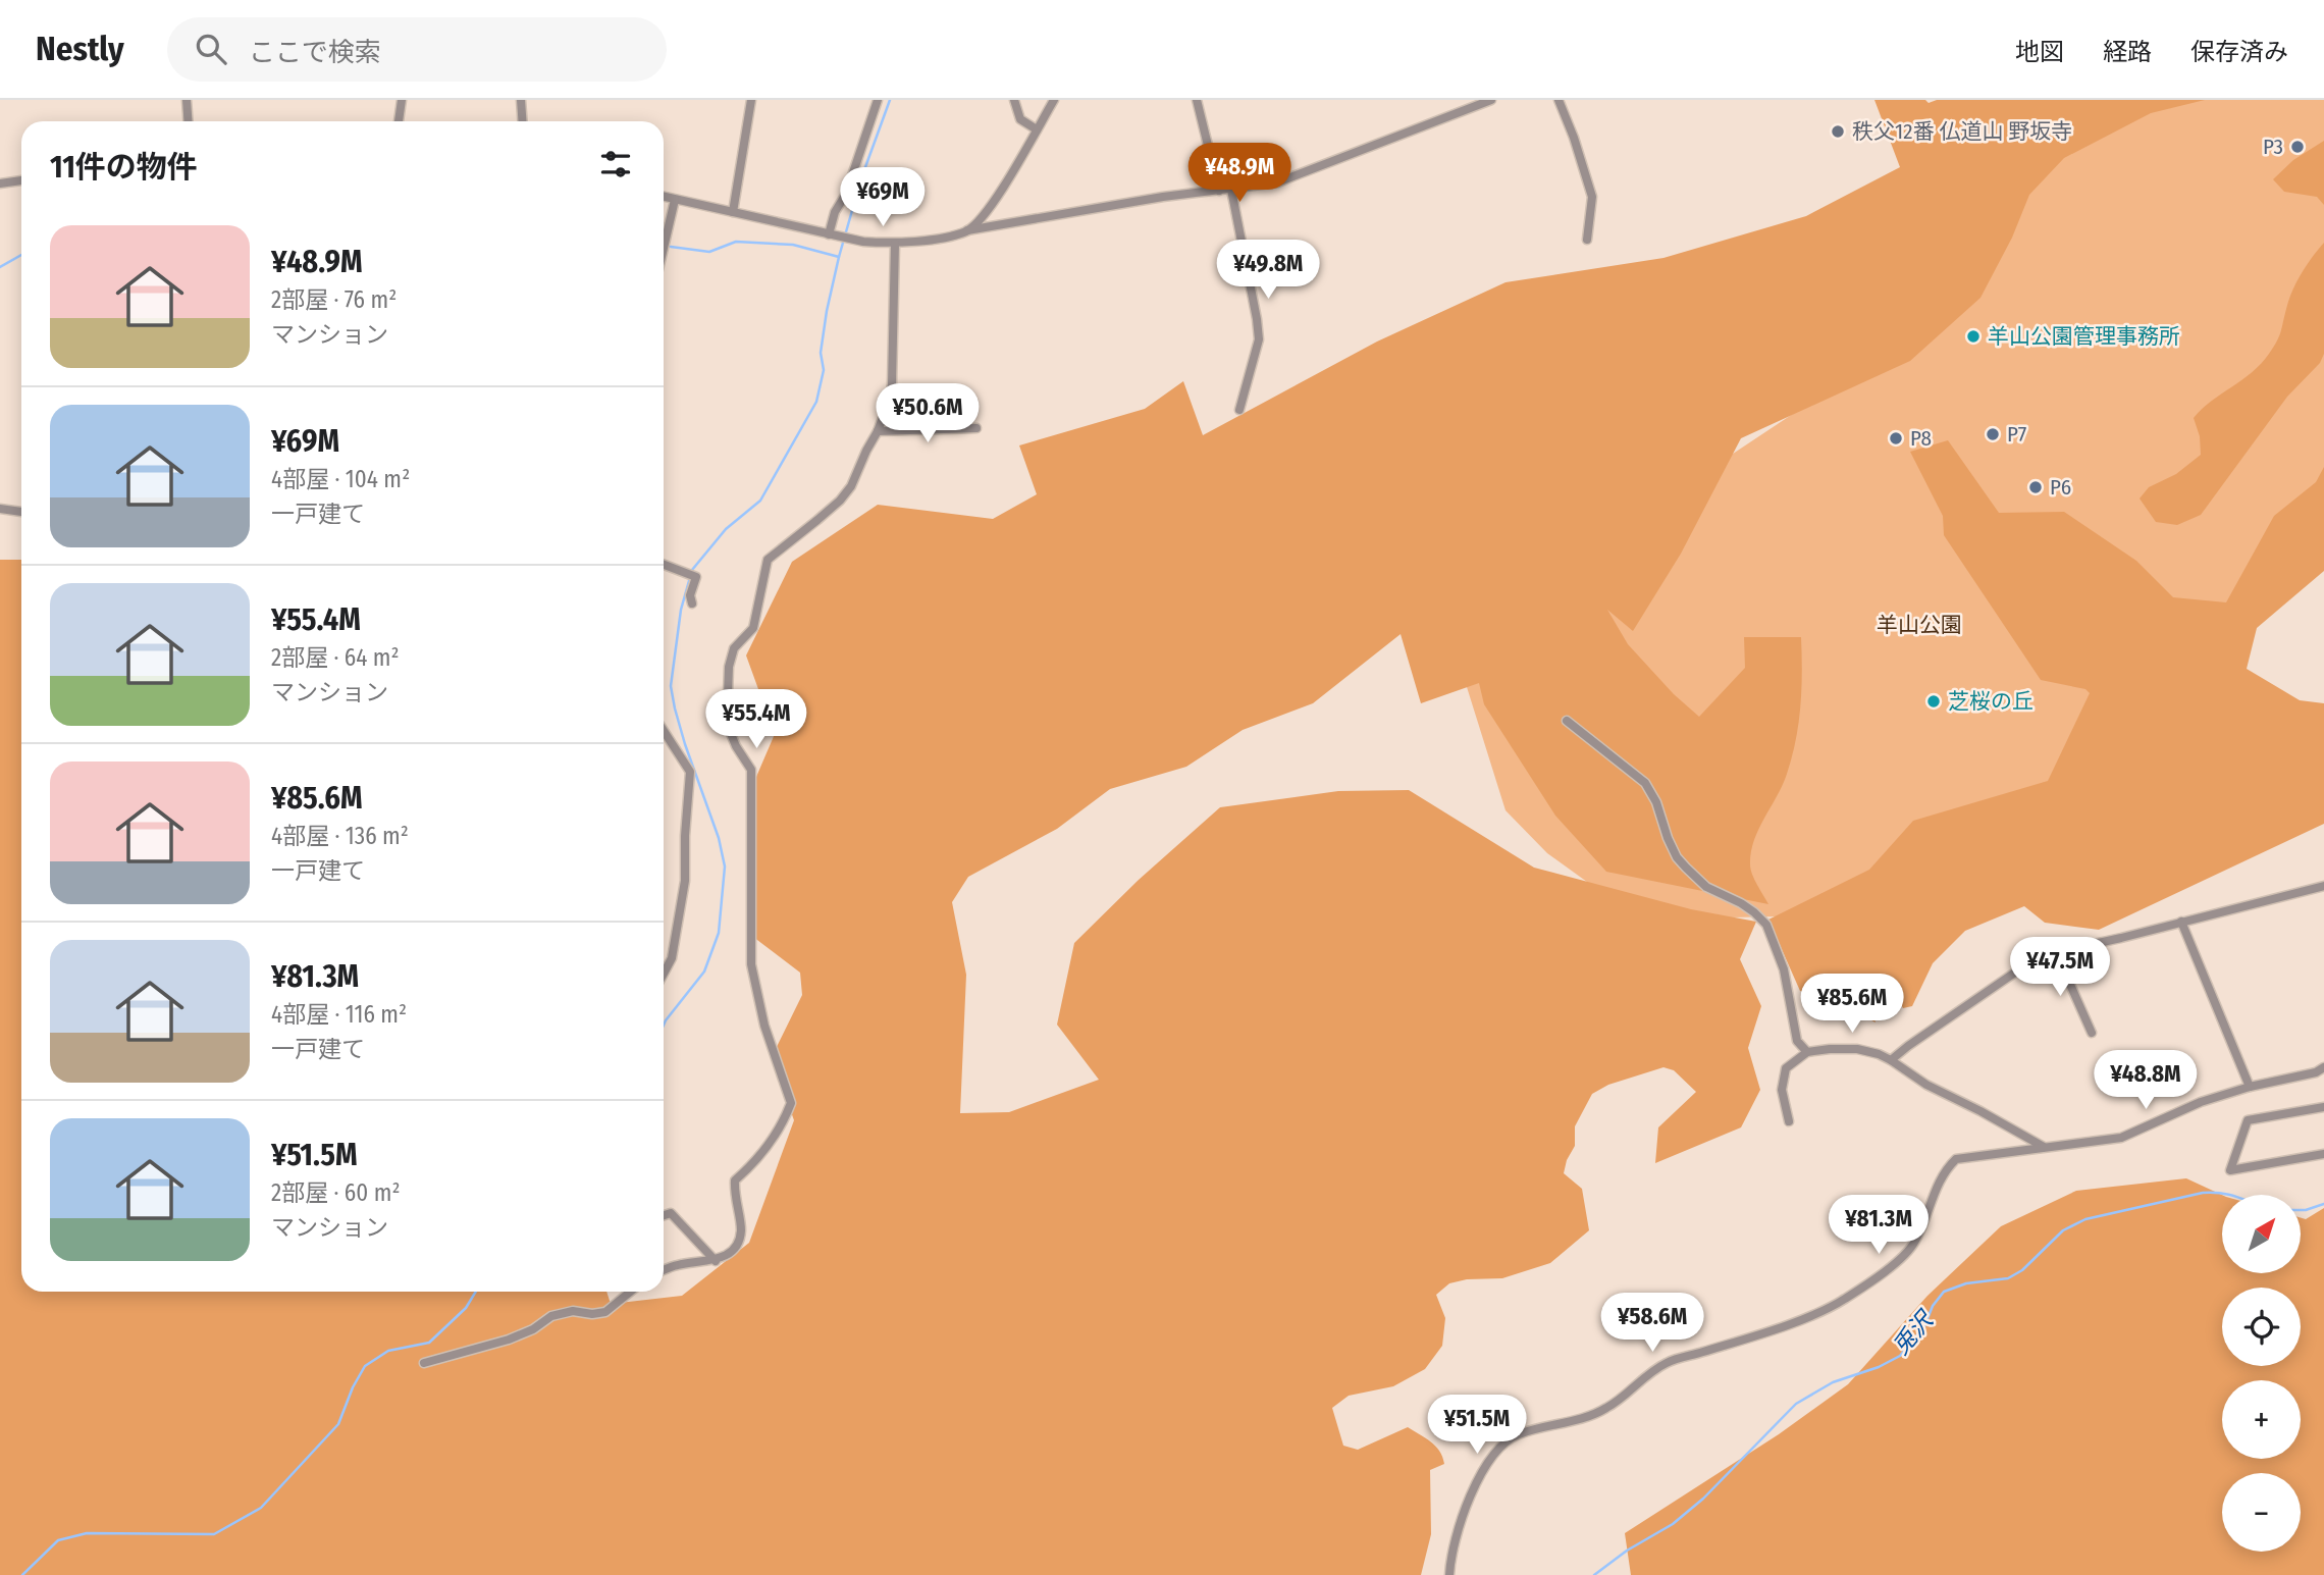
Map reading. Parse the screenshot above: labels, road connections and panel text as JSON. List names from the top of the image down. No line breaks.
{"water":["兎沢"],"parks":["羊山公園"],"places":["秩父12番 仏道山 野坂寺","P3","羊山公園管理事務所","P7","P8","P6","芝桜の丘"],"north":"top right","page":{"header":"Nestly","search":"ここで検索","nav":["地図","経路","保存済み"],"heading":"11件の物件","price":["¥48.9M","¥69M","¥49.8M","¥50.6M","¥55.4M","¥47.5M","¥85.6M","¥48.8M","¥81.3M","¥58.6M","¥51.5M"],"list":[{"name":"¥48.9M","note":"2部屋 · 76 m² · マンション"},{"name":"¥69M","note":"4部屋 · 104 m² · 一戸建て"},{"name":"¥55.4M","note":"2部屋 · 64 m² · マンション"},{"name":"¥85.6M","note":"4部屋 · 136 m² · 一戸建て"},{"name":"¥81.3M","note":"4部屋 · 116 m² · 一戸建て"},{"name":"¥51.5M","note":"2部屋 · 60 m² · マンション"}],"map_buttons":["+","−"]}}
